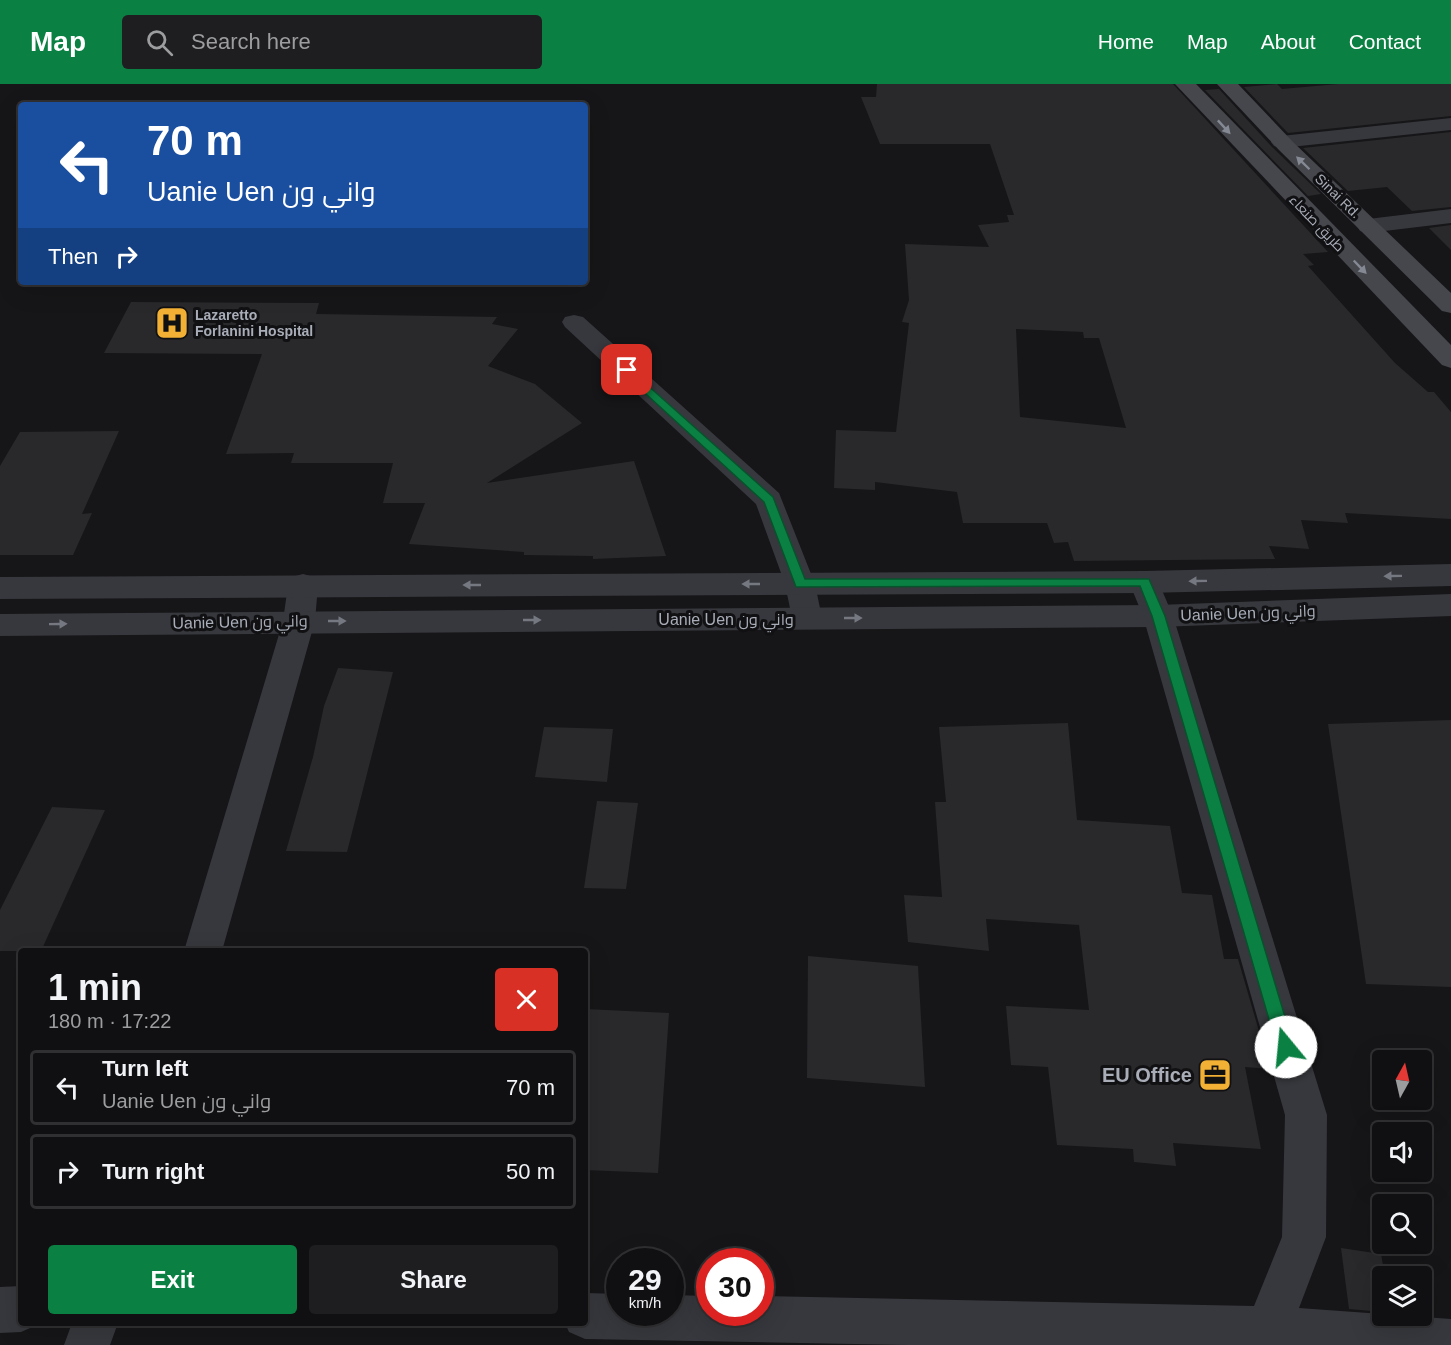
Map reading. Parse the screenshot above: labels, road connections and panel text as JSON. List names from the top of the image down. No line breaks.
{"streets":{"main road":["Sinai Rd.","طريق صنعاء"],"street":["Uanie Uen واني ون"]},"one_way":["Sinai Rd.","طريق صنعاء"],"places":{"hospital":["Lazaretto Forlanini Hospital"],"office":["EU Office"]},"north":"top","page":{"header":"Map","search":"Search here","nav":["Home","Map","About","Contact"],"turn":["70 m","Uanie Uen واني ون"],"then":"Then","heading":["1 min","180 m · 17:22"],"list":[{"name":"Turn left","note":"Uanie Uen واني ون","value":"70 m"},{"name":"Turn right","value":"50 m"}],"buttons":["Exit","Share"],"speed":"29 km/h","limit":"30"}}
